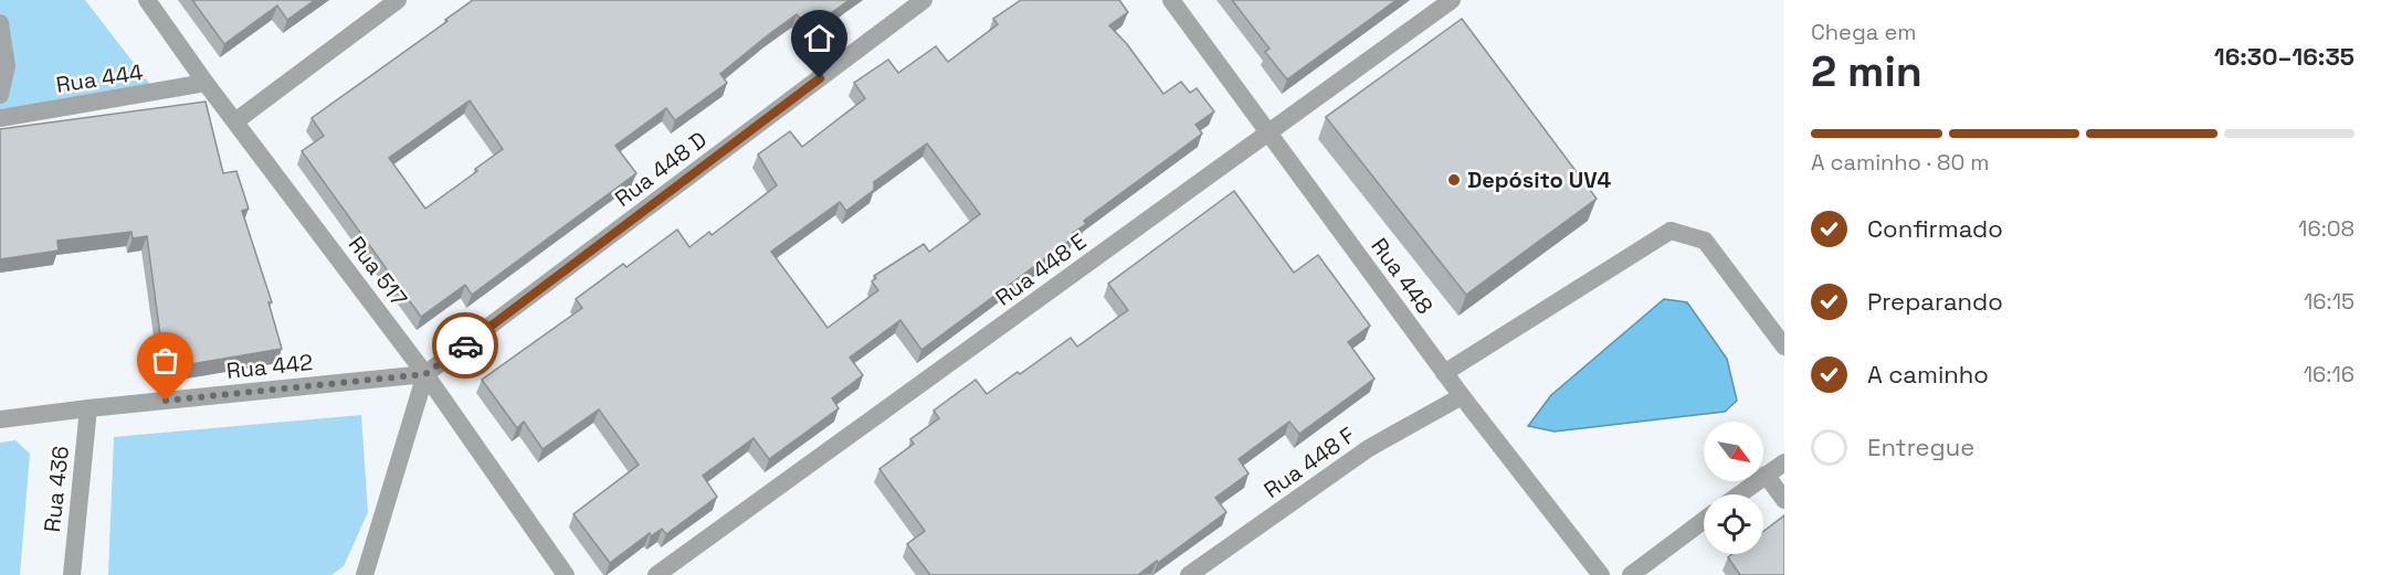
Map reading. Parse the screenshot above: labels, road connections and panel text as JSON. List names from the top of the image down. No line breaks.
{"streets":{"street":["Rua 444","Rua 448 D","Rua 448 E","Rua 517","Rua 448","Rua 442","Rua 448 F","Rua 436"]},"crossings":[["Rua 444","Rua 517"],["Rua 448 D","Rua 517"],["Rua 448 D","Rua 442"],["Rua 448 E","Rua 448"],["Rua 517","Rua 442"],["Rua 448","Rua 448 F"],["Rua 442","Rua 436"]],"places":["Depósito UV4"],"north":"bottom right","page":{"heading":["2 min","Chega em","16:30–16:35"],"bar":"A caminho · 80 m","list":[["Confirmado","16:08"],["Preparando","16:15"],["A caminho","16:16"],"Entregue"]}}
